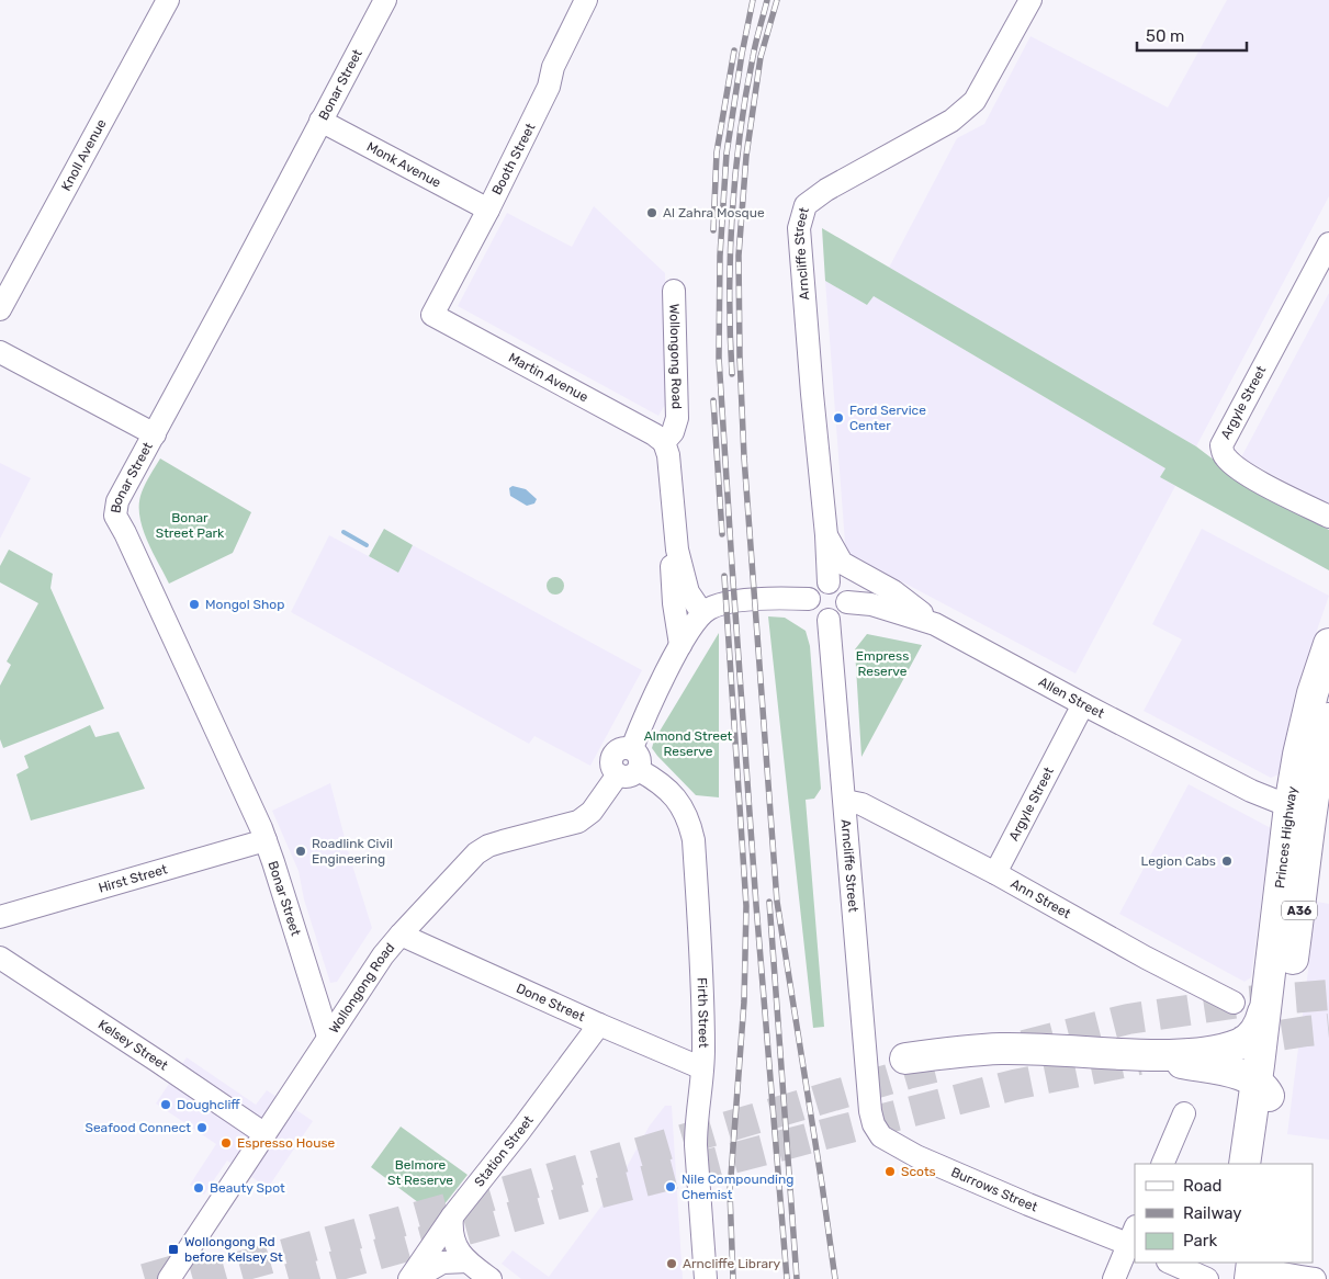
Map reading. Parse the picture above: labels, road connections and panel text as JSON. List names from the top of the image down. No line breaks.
{"streets":{"highway":["Princes Highway","A36"],"street":["Bonar Street","Knoll Avenue","Booth Street","Monk Avenue","Arncliffe Street","Wollongong Road","Martin Avenue","Argyle Street","Allen Street","Hirst Street","Ann Street","Done Street","Firth Street","Kelsey Street","Station Street","Burrows Street"]},"crossings":[["Bonar Street","Monk Avenue"],["Bonar Street","Wollongong Road"],["Bonar Street","Hirst Street"],["Booth Street","Monk Avenue"],["Booth Street","Martin Avenue"],["Arncliffe Street","Allen Street"],["Arncliffe Street","Ann Street"],["Arncliffe Street","Burrows Street"],["Wollongong Road","Martin Avenue"],["Wollongong Road","Done Street"],["Wollongong Road","Firth Street"],["Wollongong Road","Kelsey Street"],["Argyle Street","Allen Street"],["Argyle Street","Ann Street"],["Allen Street","Princes Highway"],["Done Street","Firth Street"],["Done Street","Station Street"]],"parks":["Bonar Street Park","Empress Reserve","Almond Street Reserve","Belmore St Reserve"],"places":{"other":["Al Zahra Mosque","Ford Service Center","Mongol Shop","Roadlink Civil Engineering","Legion Cabs","Doughcliff","Seafood Connect","Espresso House","Scots","Nile Compounding Chemist","Beauty Spot","Arncliffe Library"],"transit":["Wollongong Rd before Kelsey St"]},"legend":["Road","Railway","Park"],"scale_bar":"50 m"}
